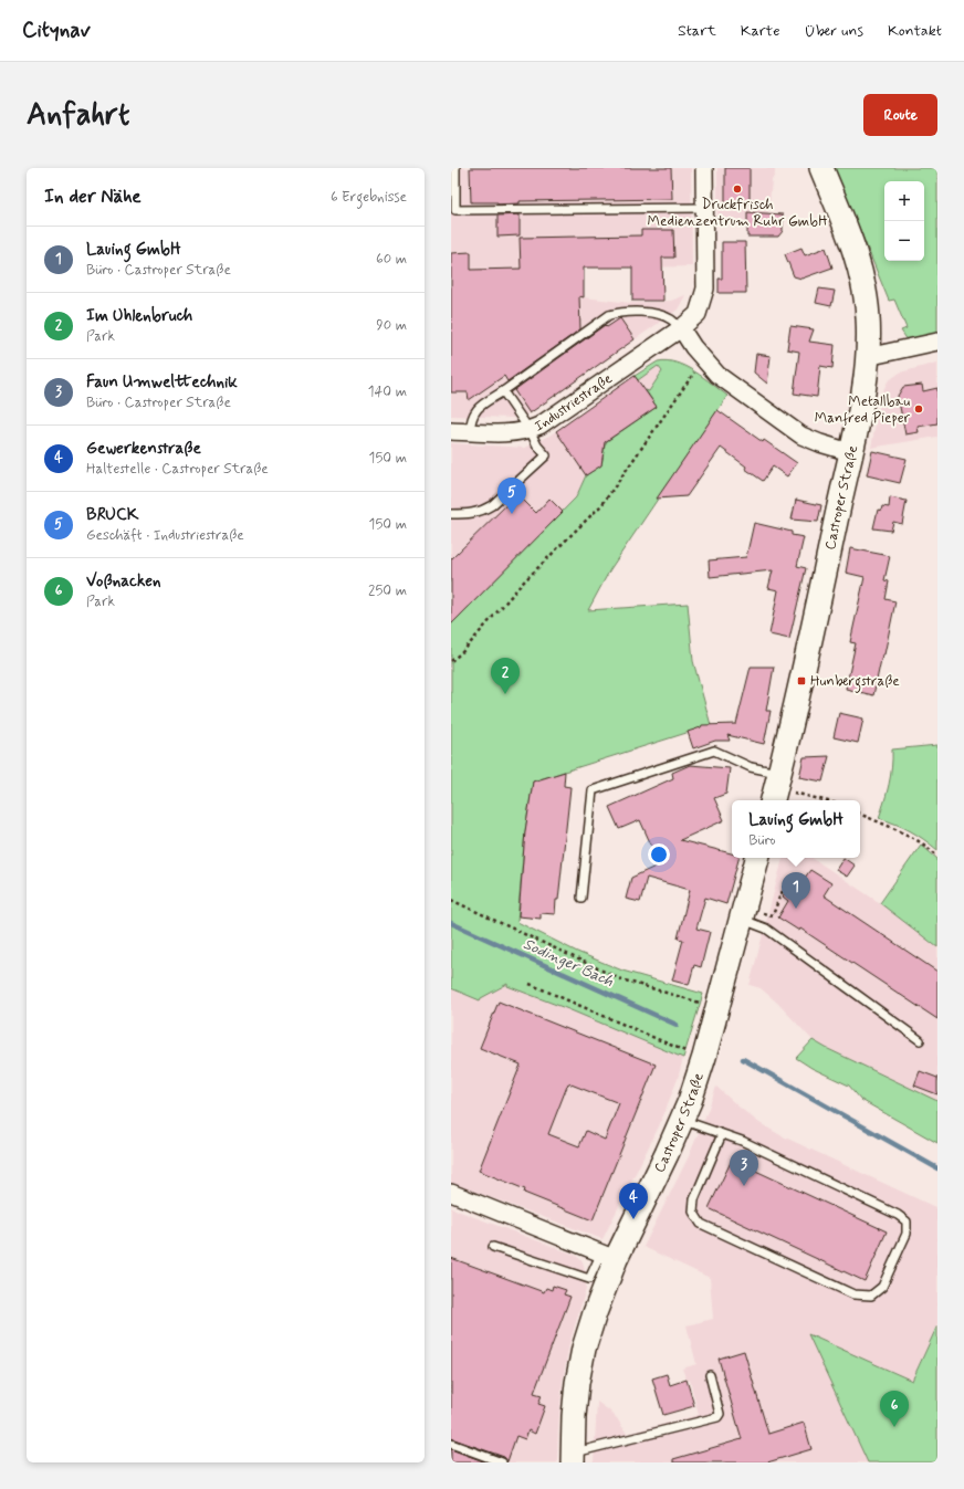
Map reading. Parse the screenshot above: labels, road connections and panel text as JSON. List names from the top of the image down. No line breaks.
{"streets":{"main road":["Castroper Straße"],"street":["Industriestraße"]},"water":["Sodinger Bach"],"places":{"other":["Druckfrisch Medienzentrum Ruhr GmbH","Metallbau Manfred Pieper"],"transit":["Hunbergstraße"]},"page":{"header":"Citynav","nav":["Start","Karte","Über uns","Kontakt"],"buttons":"Route","title":"Anfahrt","heading":["In der Nähe","6 Ergebnisse"],"map_buttons":["+","−"],"list":[{"mark":"1","name":"Lauing GmbH","note":"Büro · Castroper Straße","value":"60 m"},{"mark":"2","name":"Im Uhlenbruch","note":"Park","value":"90 m"},{"mark":"3","name":"Faun Umwelttechnik","note":"Büro · Castroper Straße","value":"140 m"},{"mark":"4","name":"Gewerkenstraße","note":"Haltestelle · Castroper Straße","value":"150 m"},{"mark":"5","name":"BRUCK","note":"Geschäft · Industriestraße","value":"150 m"},{"mark":"6","name":"Voßnacken","note":"Park","value":"250 m"}],"pins":["5","2","1","3","4","6"],"popup":["Lauing GmbH","Büro"]}}
